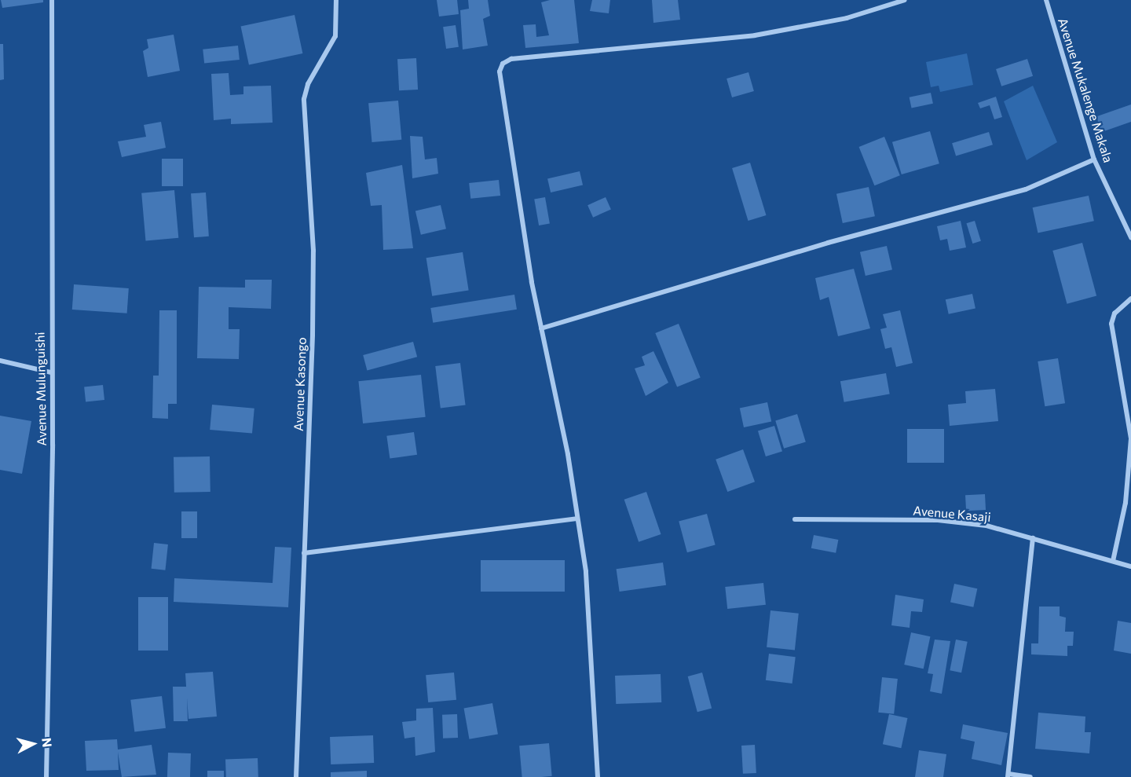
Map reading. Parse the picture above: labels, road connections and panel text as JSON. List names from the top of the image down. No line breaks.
{"streets":{"street":["Avenue Mukalenge Makala","Avenue Kasongo","Avenue Mulunguishi","Avenue Kasaji"]},"north":"right"}
